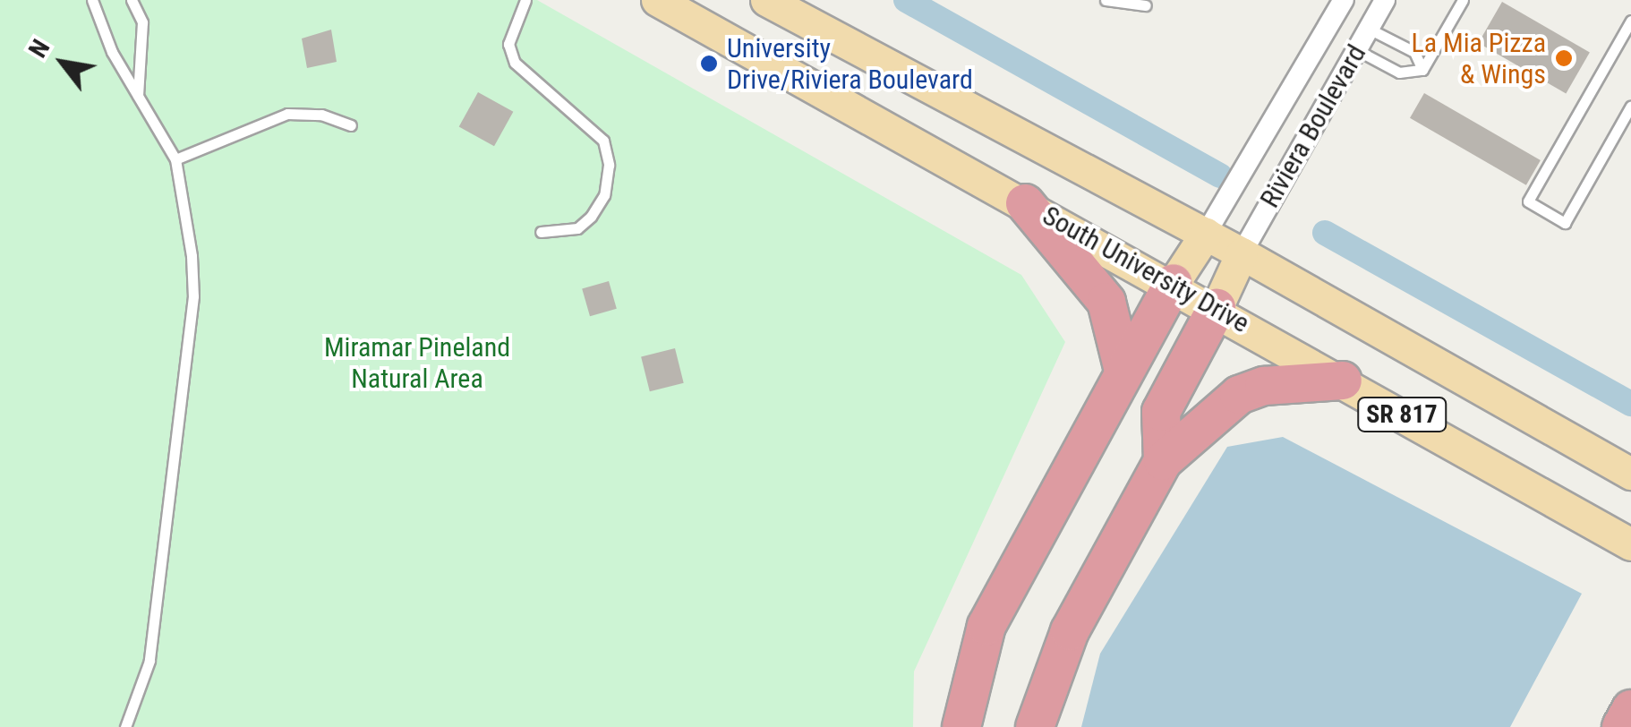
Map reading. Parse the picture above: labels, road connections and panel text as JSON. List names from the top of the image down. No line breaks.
{"streets":{"main road":["South University Drive","SR 817"],"street":["Riviera Boulevard"]},"crossings":[["Riviera Boulevard","SR 817"]],"parks":["Miramar Pineland Natural Area"],"places":["La Mia Pizza & Wings","University Drive/Riviera Boulevard"],"north":"top left"}
